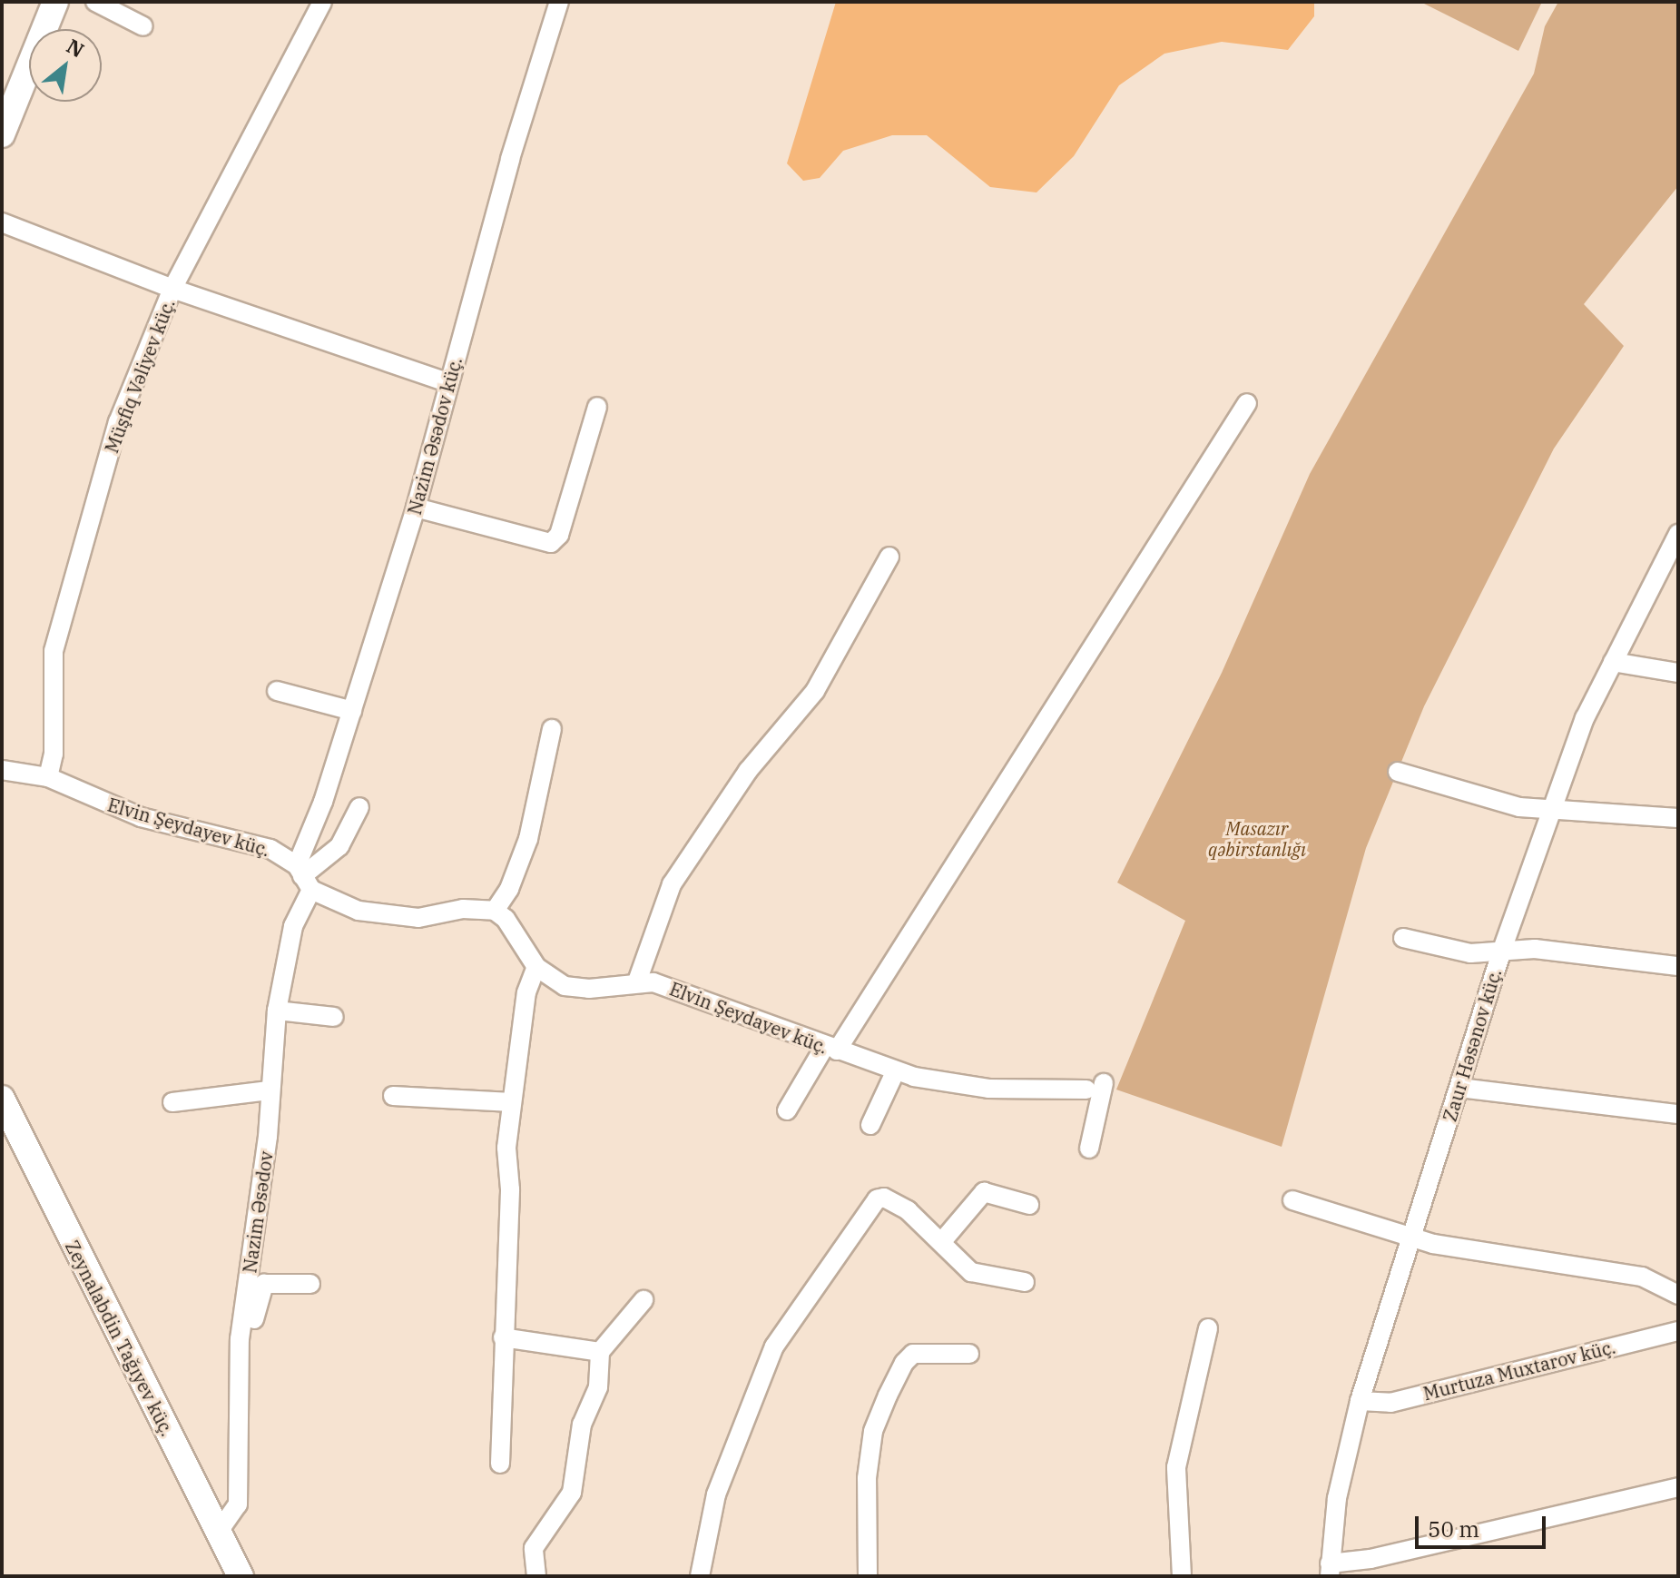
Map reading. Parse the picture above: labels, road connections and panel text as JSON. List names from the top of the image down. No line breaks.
{"streets":{"street":["Müşfiq Vəliyev küç.","Nazim Əsədov küç.","Elvin Şeydayev küç.","Zaur Həsənov küç.","Nazim Əsədov","Zeynalabdin Tağıyev küç.","Murtuza Muxtarov küç."]},"crossings":[["Müşfiq Vəliyev küç.","Elvin Şeydayev küç."],["Nazim Əsədov küç.","Elvin Şeydayev küç."],["Nazim Əsədov küç.","Nazim Əsədov"],["Elvin Şeydayev küç.","Nazim Əsədov"],["Zaur Həsənov küç.","Murtuza Muxtarov küç."],["Nazim Əsədov","Zeynalabdin Tağıyev küç."]],"parks":["Masazır qəbirstanlığı"],"scale_bar":"50 m","north":"top right"}
